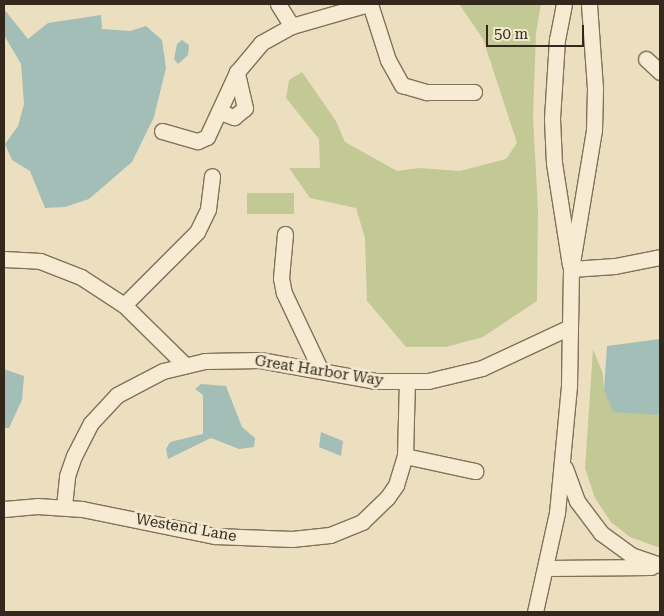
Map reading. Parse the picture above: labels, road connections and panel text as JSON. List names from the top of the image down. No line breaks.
{"streets":{"street":["Great Harbor Way","Westend Lane"]},"crossings":[["Great Harbor Way","Westend Lane"]],"scale_bar":"50 m"}
